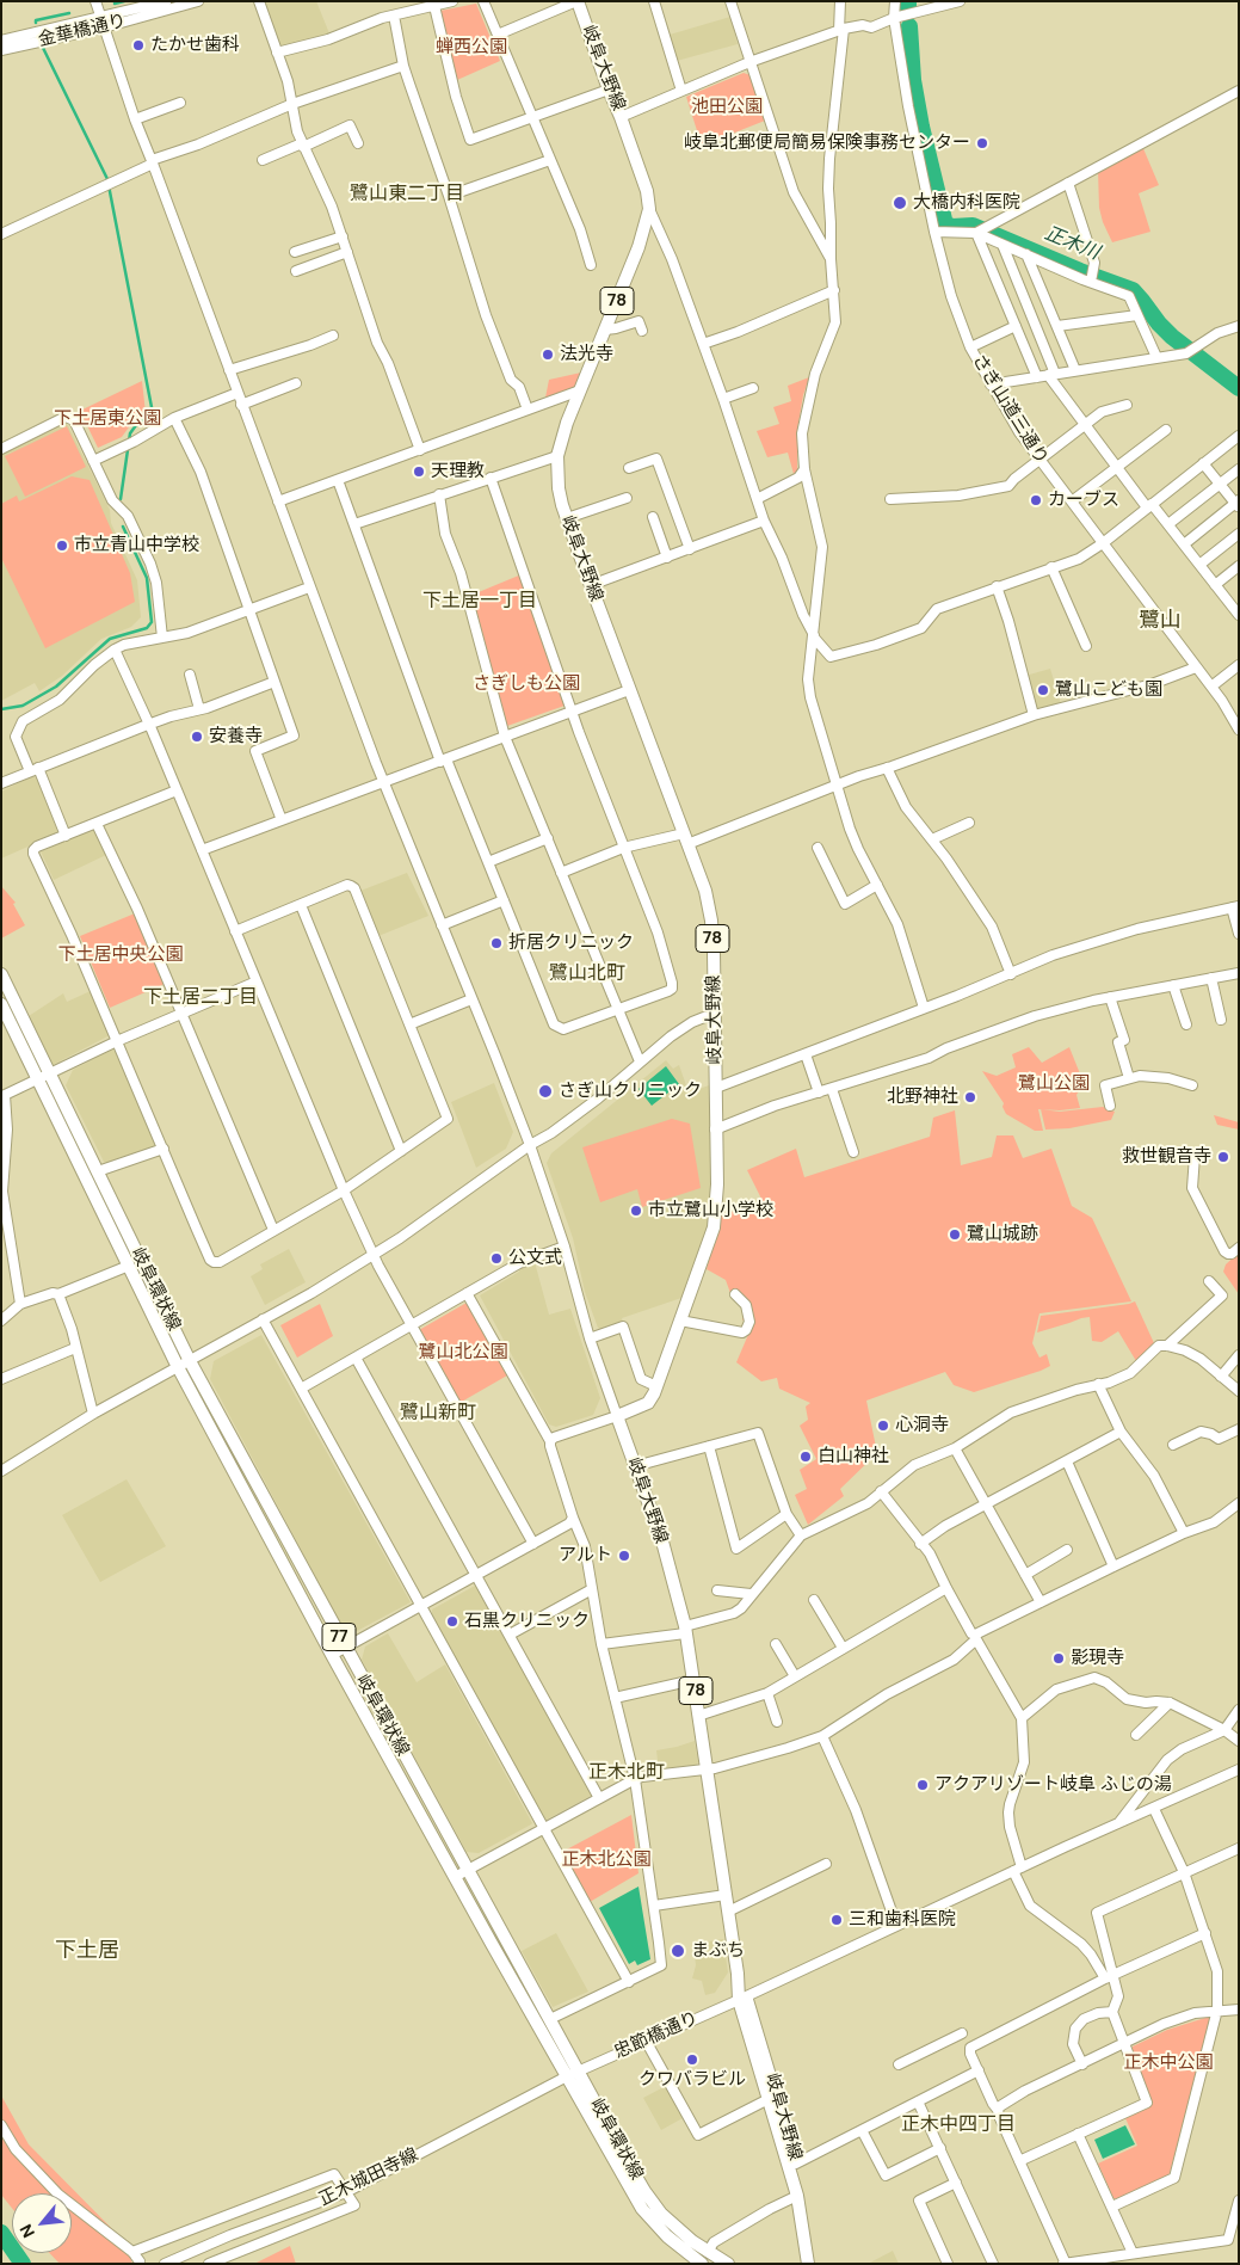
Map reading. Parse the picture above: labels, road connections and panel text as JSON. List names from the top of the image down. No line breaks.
{"streets":{"main road":["岐阜大野線","78","岐阜環状線","77"],"street":["金華橋通り","さぎ山道三通り","忠節橋通り","正木城田寺線"]},"crossings":[["岐阜大野線","忠節橋通り"],["岐阜環状線","忠節橋通り"],["岐阜環状線","正木城田寺線"],["忠節橋通り","正木城田寺線"]],"districts":["鷺山東二丁目","下土居一丁目","鷺山","鷺山北町","下土居二丁目","鷺山新町","正木北町","下土居","正木中四丁目"],"water":["正木川"],"parks":["蝉西公園","池田公園","下土居東公園","さぎしも公園","下土居中央公園","鷺山公園","鷺山北公園","正木北公園","正木中公園"],"places":["たかせ歯科","岐阜北郵便局簡易保険事務センター","大橋内科医院","法光寺","天理教","カーブス","市立青山中学校","鷺山こども園","安養寺","折居クリニック","さぎ山クリニック","北野神社","救世観音寺","市立鷺山小学校","鷺山城跡","公文式","心洞寺","白山神社","アルト","石黒クリニック","影現寺","アクアリゾート岐阜 ふじの湯","三和歯科医院","まぶち","クワバラビル"],"north":"bottom left"}
